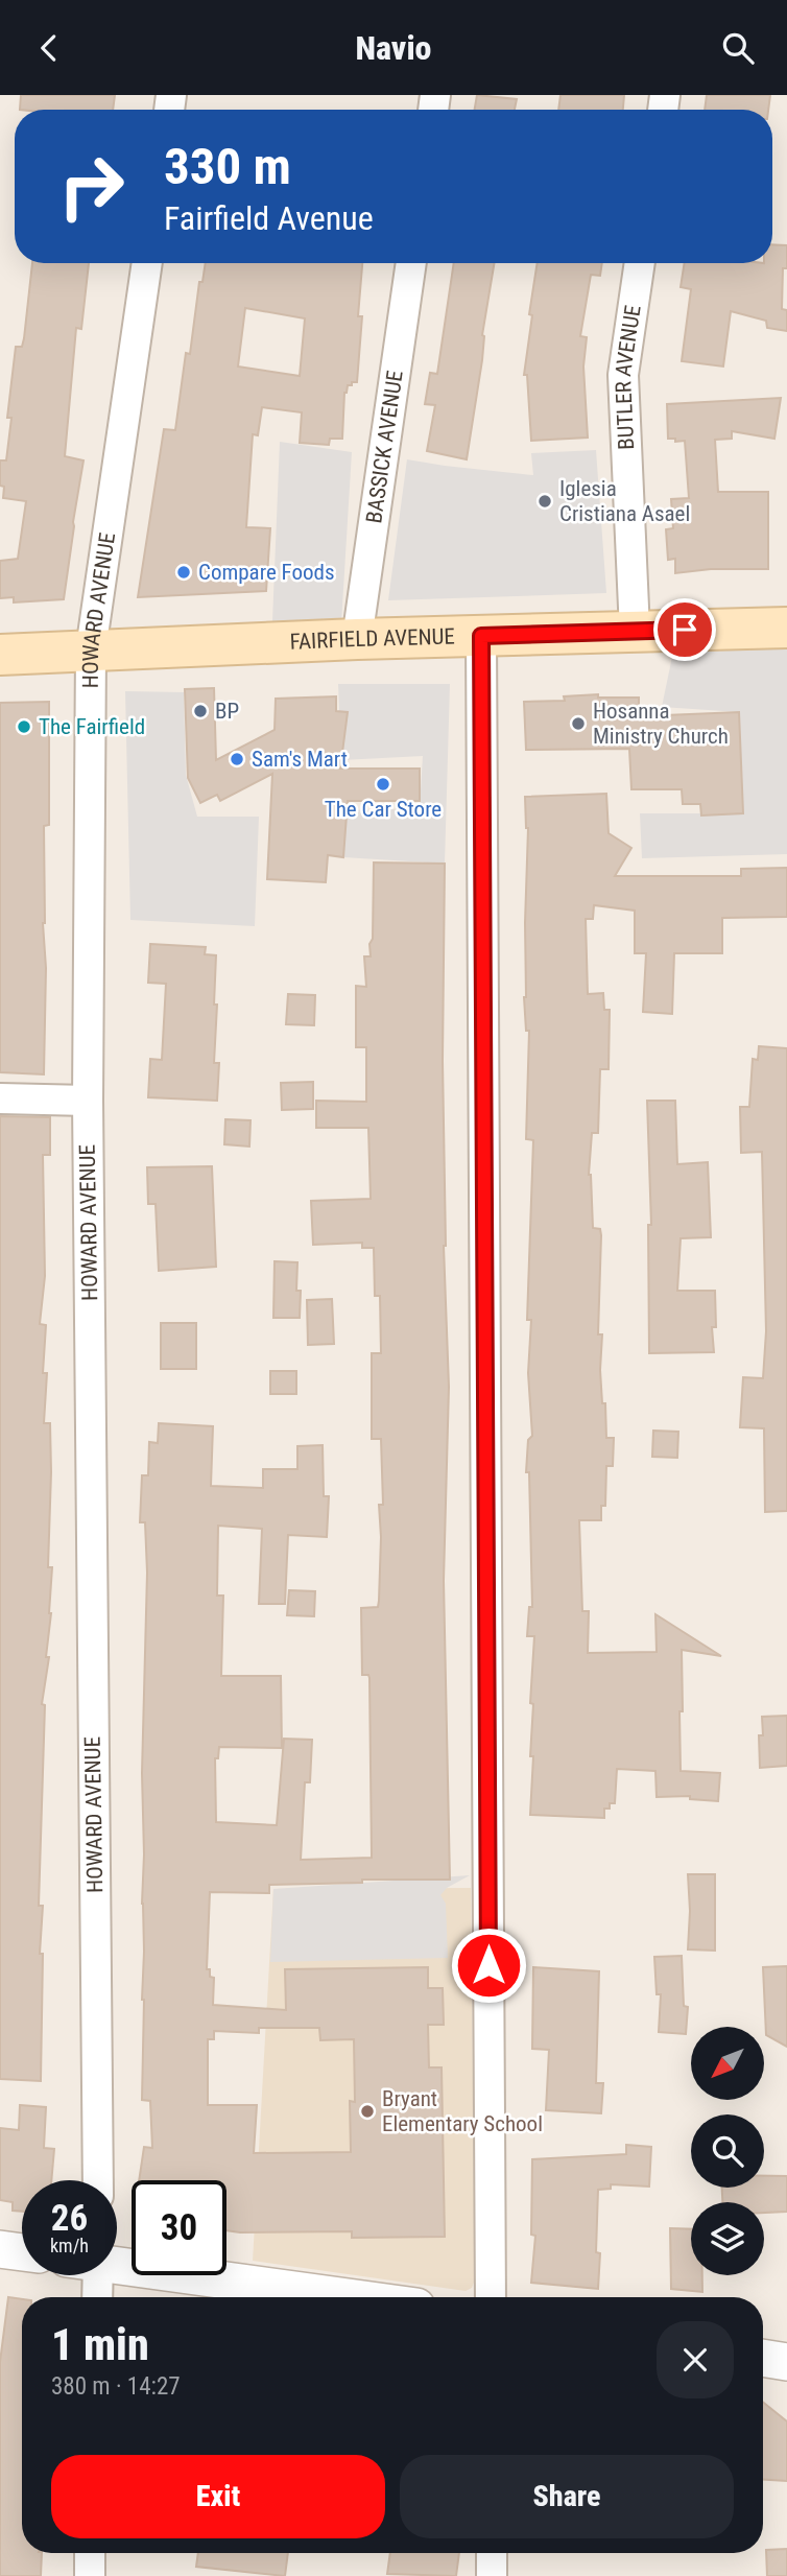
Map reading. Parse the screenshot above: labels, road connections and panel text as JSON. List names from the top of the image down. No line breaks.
{"streets":{"main road":["FAIRFIELD AVENUE"],"street":["BUTLER AVENUE","BASSICK AVENUE","HOWARD AVENUE"]},"crossings":[["BUTLER AVENUE","FAIRFIELD AVENUE"],["BASSICK AVENUE","FAIRFIELD AVENUE"],["HOWARD AVENUE","FAIRFIELD AVENUE"]],"places":["Iglesia Cristiana Asael","Compare Foods","BP","Hosanna Ministry Church","The Fairfield","Sam's Mart","The Car Store","Bryant Elementary School"],"north":"bottom left","page":{"header":"Navio","turn":["330 m","Fairfield Avenue"],"speed":"26 km/h","limit":"30","heading":["1 min","380 m · 14:27"],"buttons":["Exit","Share"]}}
